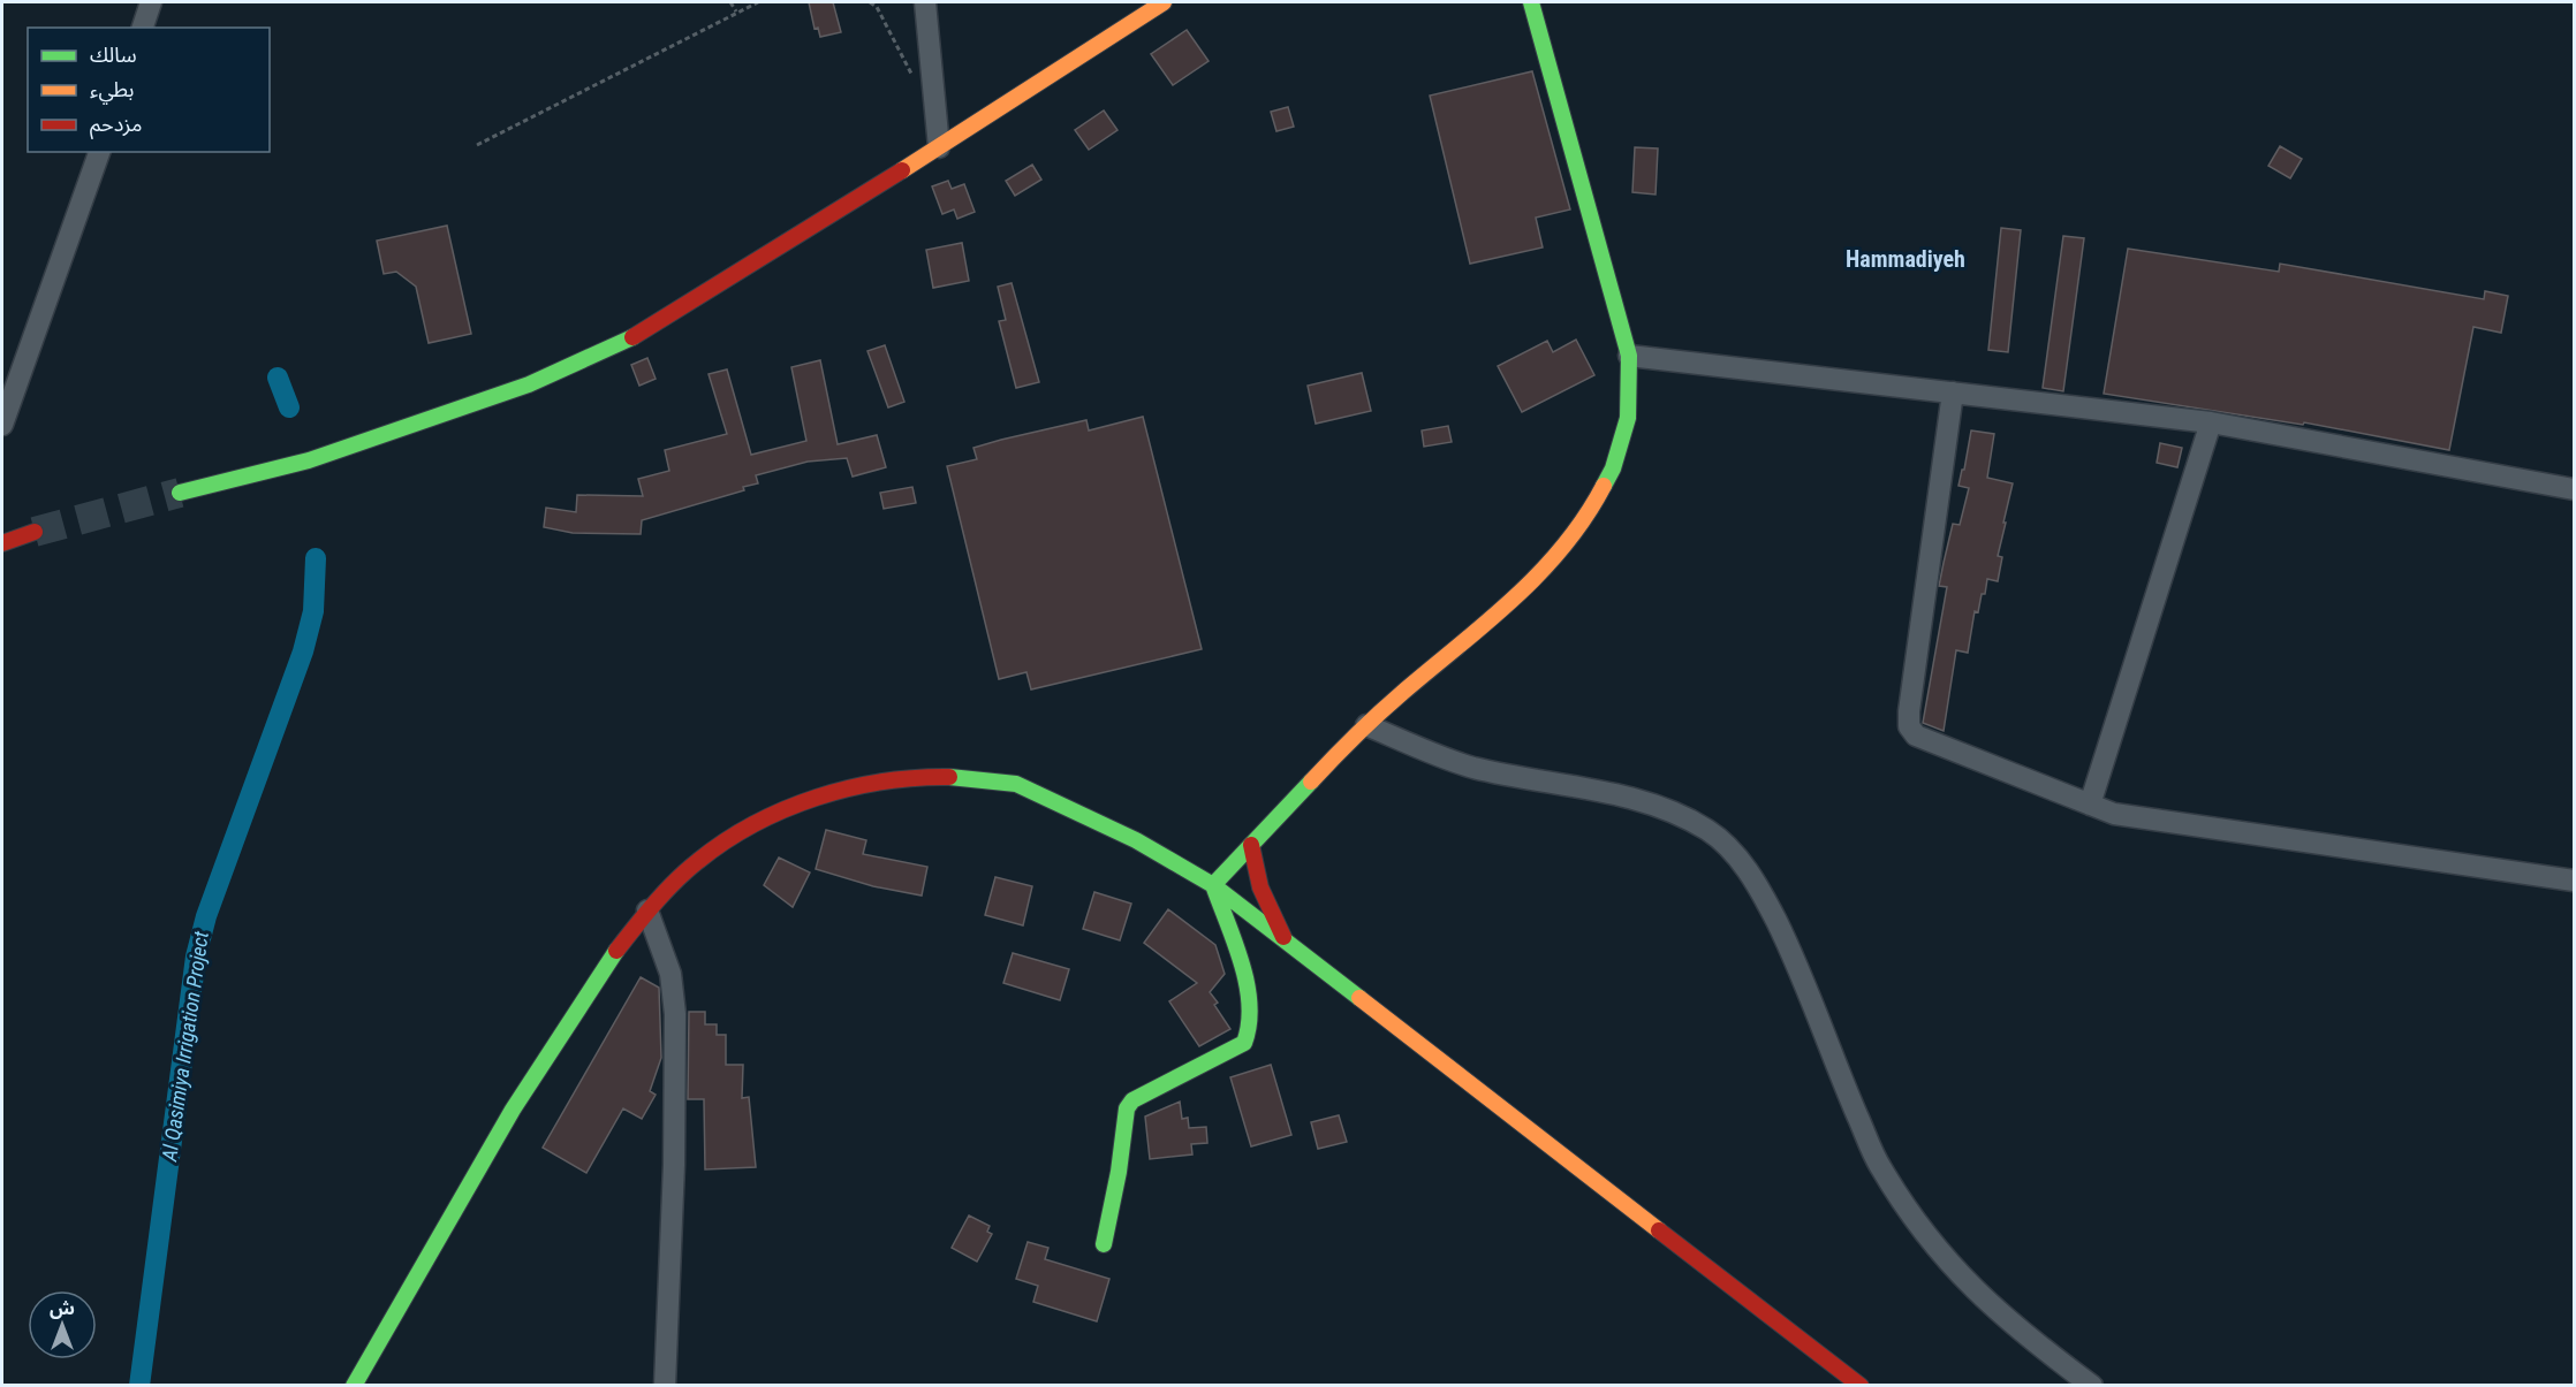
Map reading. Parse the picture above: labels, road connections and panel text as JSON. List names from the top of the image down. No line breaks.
{"districts":["Hammadiyeh"],"water":["Al Qasimiya Irrigation Project"],"legend":["سالك","بطيء","مزدحم"],"north":"top"}
